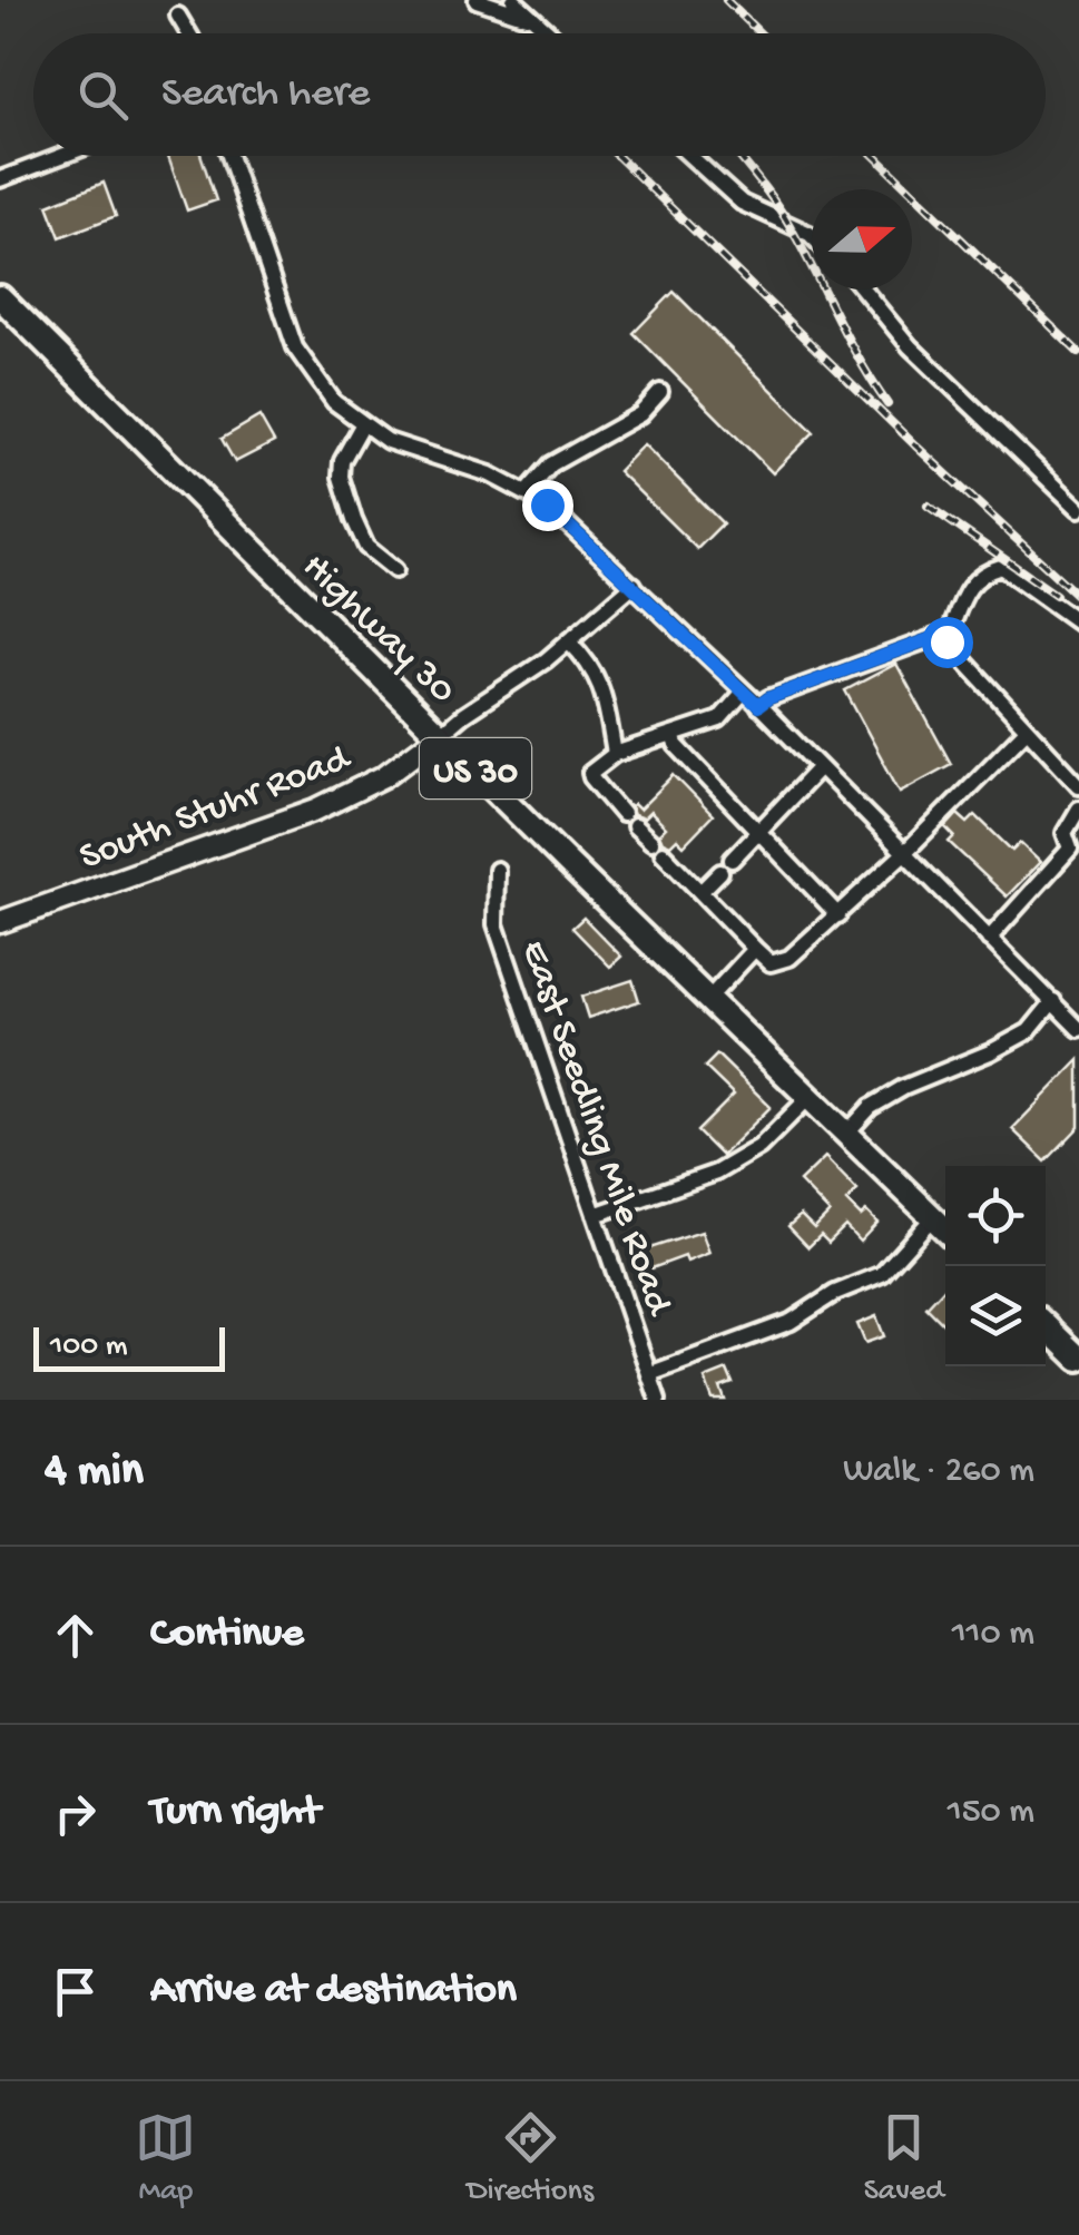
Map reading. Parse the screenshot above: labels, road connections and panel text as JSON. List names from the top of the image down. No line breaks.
{"streets":{"highway":["Highway 30","US 30"],"main road":["South Stuhr Road"],"street":["East Seedling Mile Road"]},"crossings":[["Highway 30","South Stuhr Road"]],"scale_bar":"100 m","north":"right","page":{"search":"Search here","scale":"100 m","heading":["4 min","Walk · 260 m"],"list":[["Continue","110 m"],["Turn right","150 m"],"Arrive at destination"],"nav":["Map","Directions","Saved"]}}
